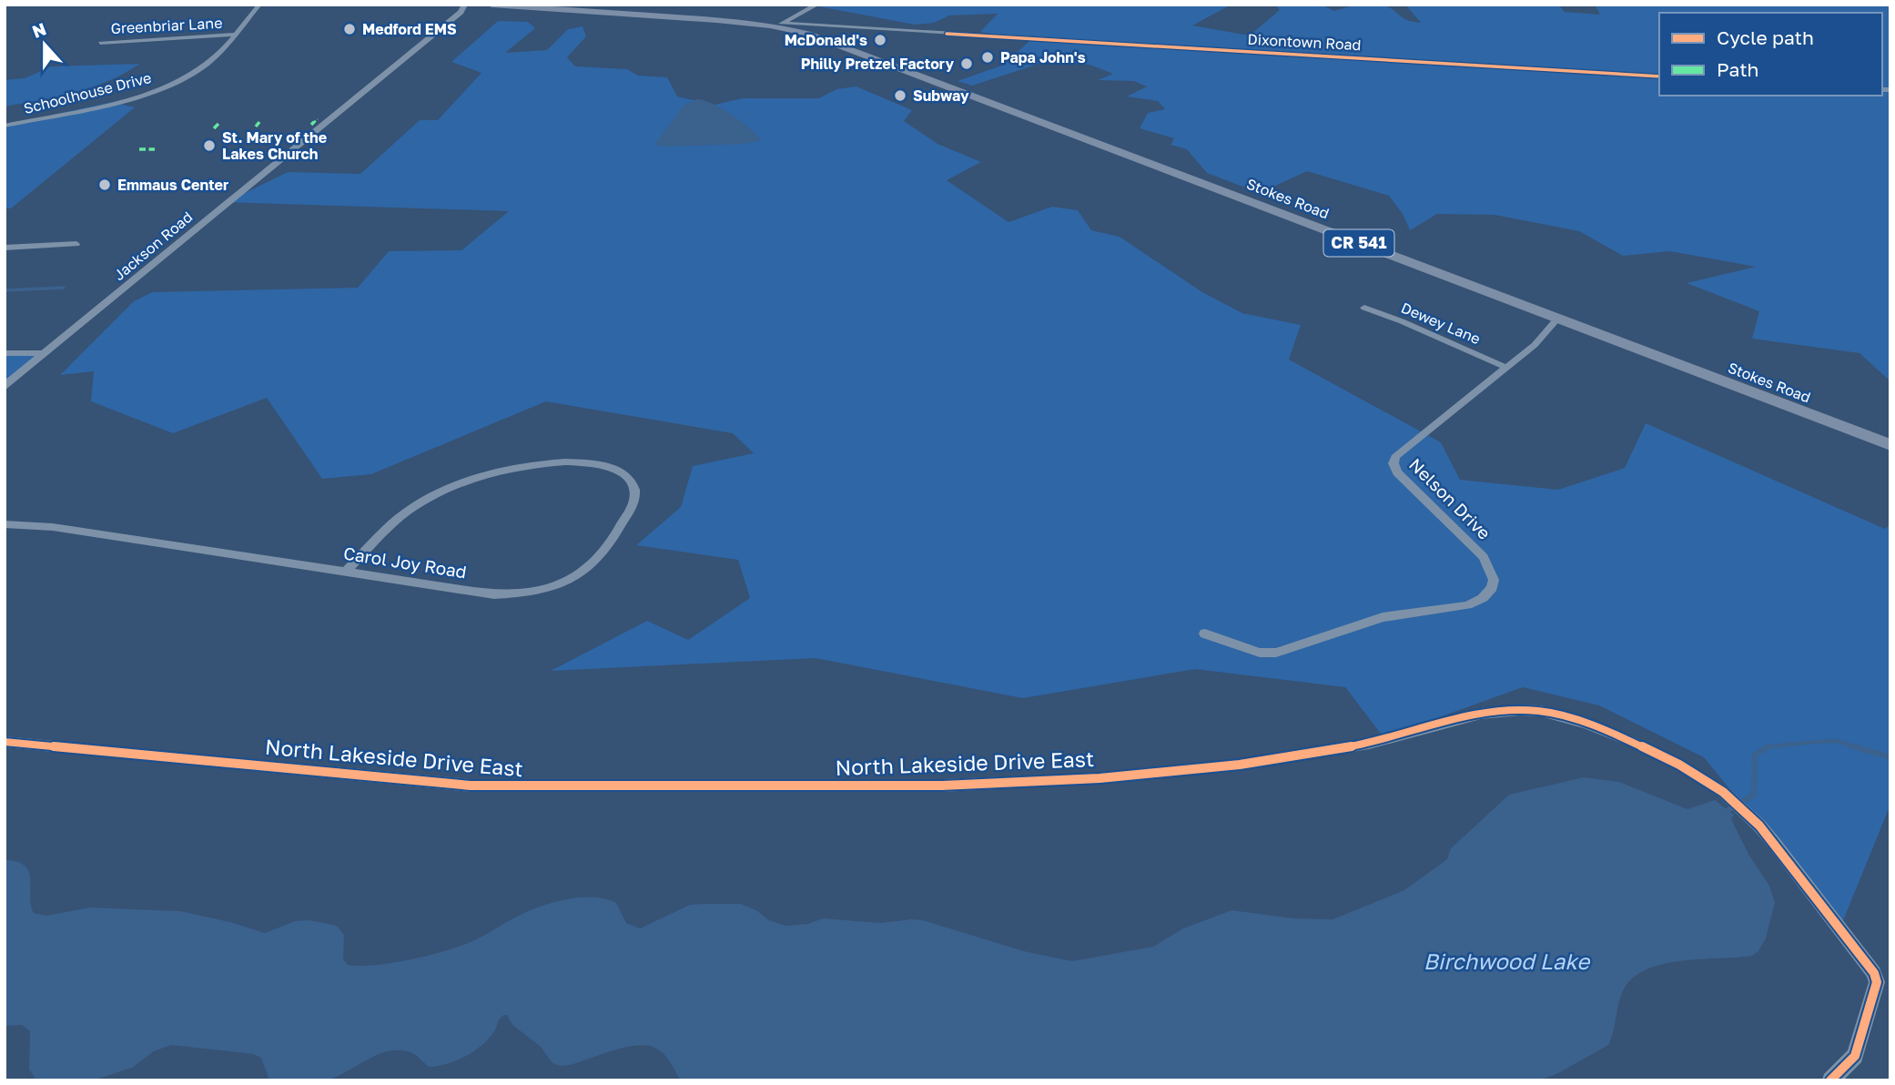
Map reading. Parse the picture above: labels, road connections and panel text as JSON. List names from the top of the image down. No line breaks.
{"streets":{"main road":["Stokes Road","CR 541"],"street":["Greenbriar Lane","Dixontown Road","Schoolhouse Drive","Jackson Road","Dewey Lane","Nelson Drive","Carol Joy Road","North Lakeside Drive East"]},"crossings":[["Greenbriar Lane","Schoolhouse Drive"],["Dixontown Road","Stokes Road"],["Stokes Road","Nelson Drive"],["Dewey Lane","Nelson Drive"]],"water":["Birchwood Lake"],"places":["Medford EMS","McDonald's","Papa John's","Philly Pretzel Factory","Subway","St. Mary of the Lakes Church","Emmaus Center"],"legend":["Cycle path","Path"],"north":"top"}
